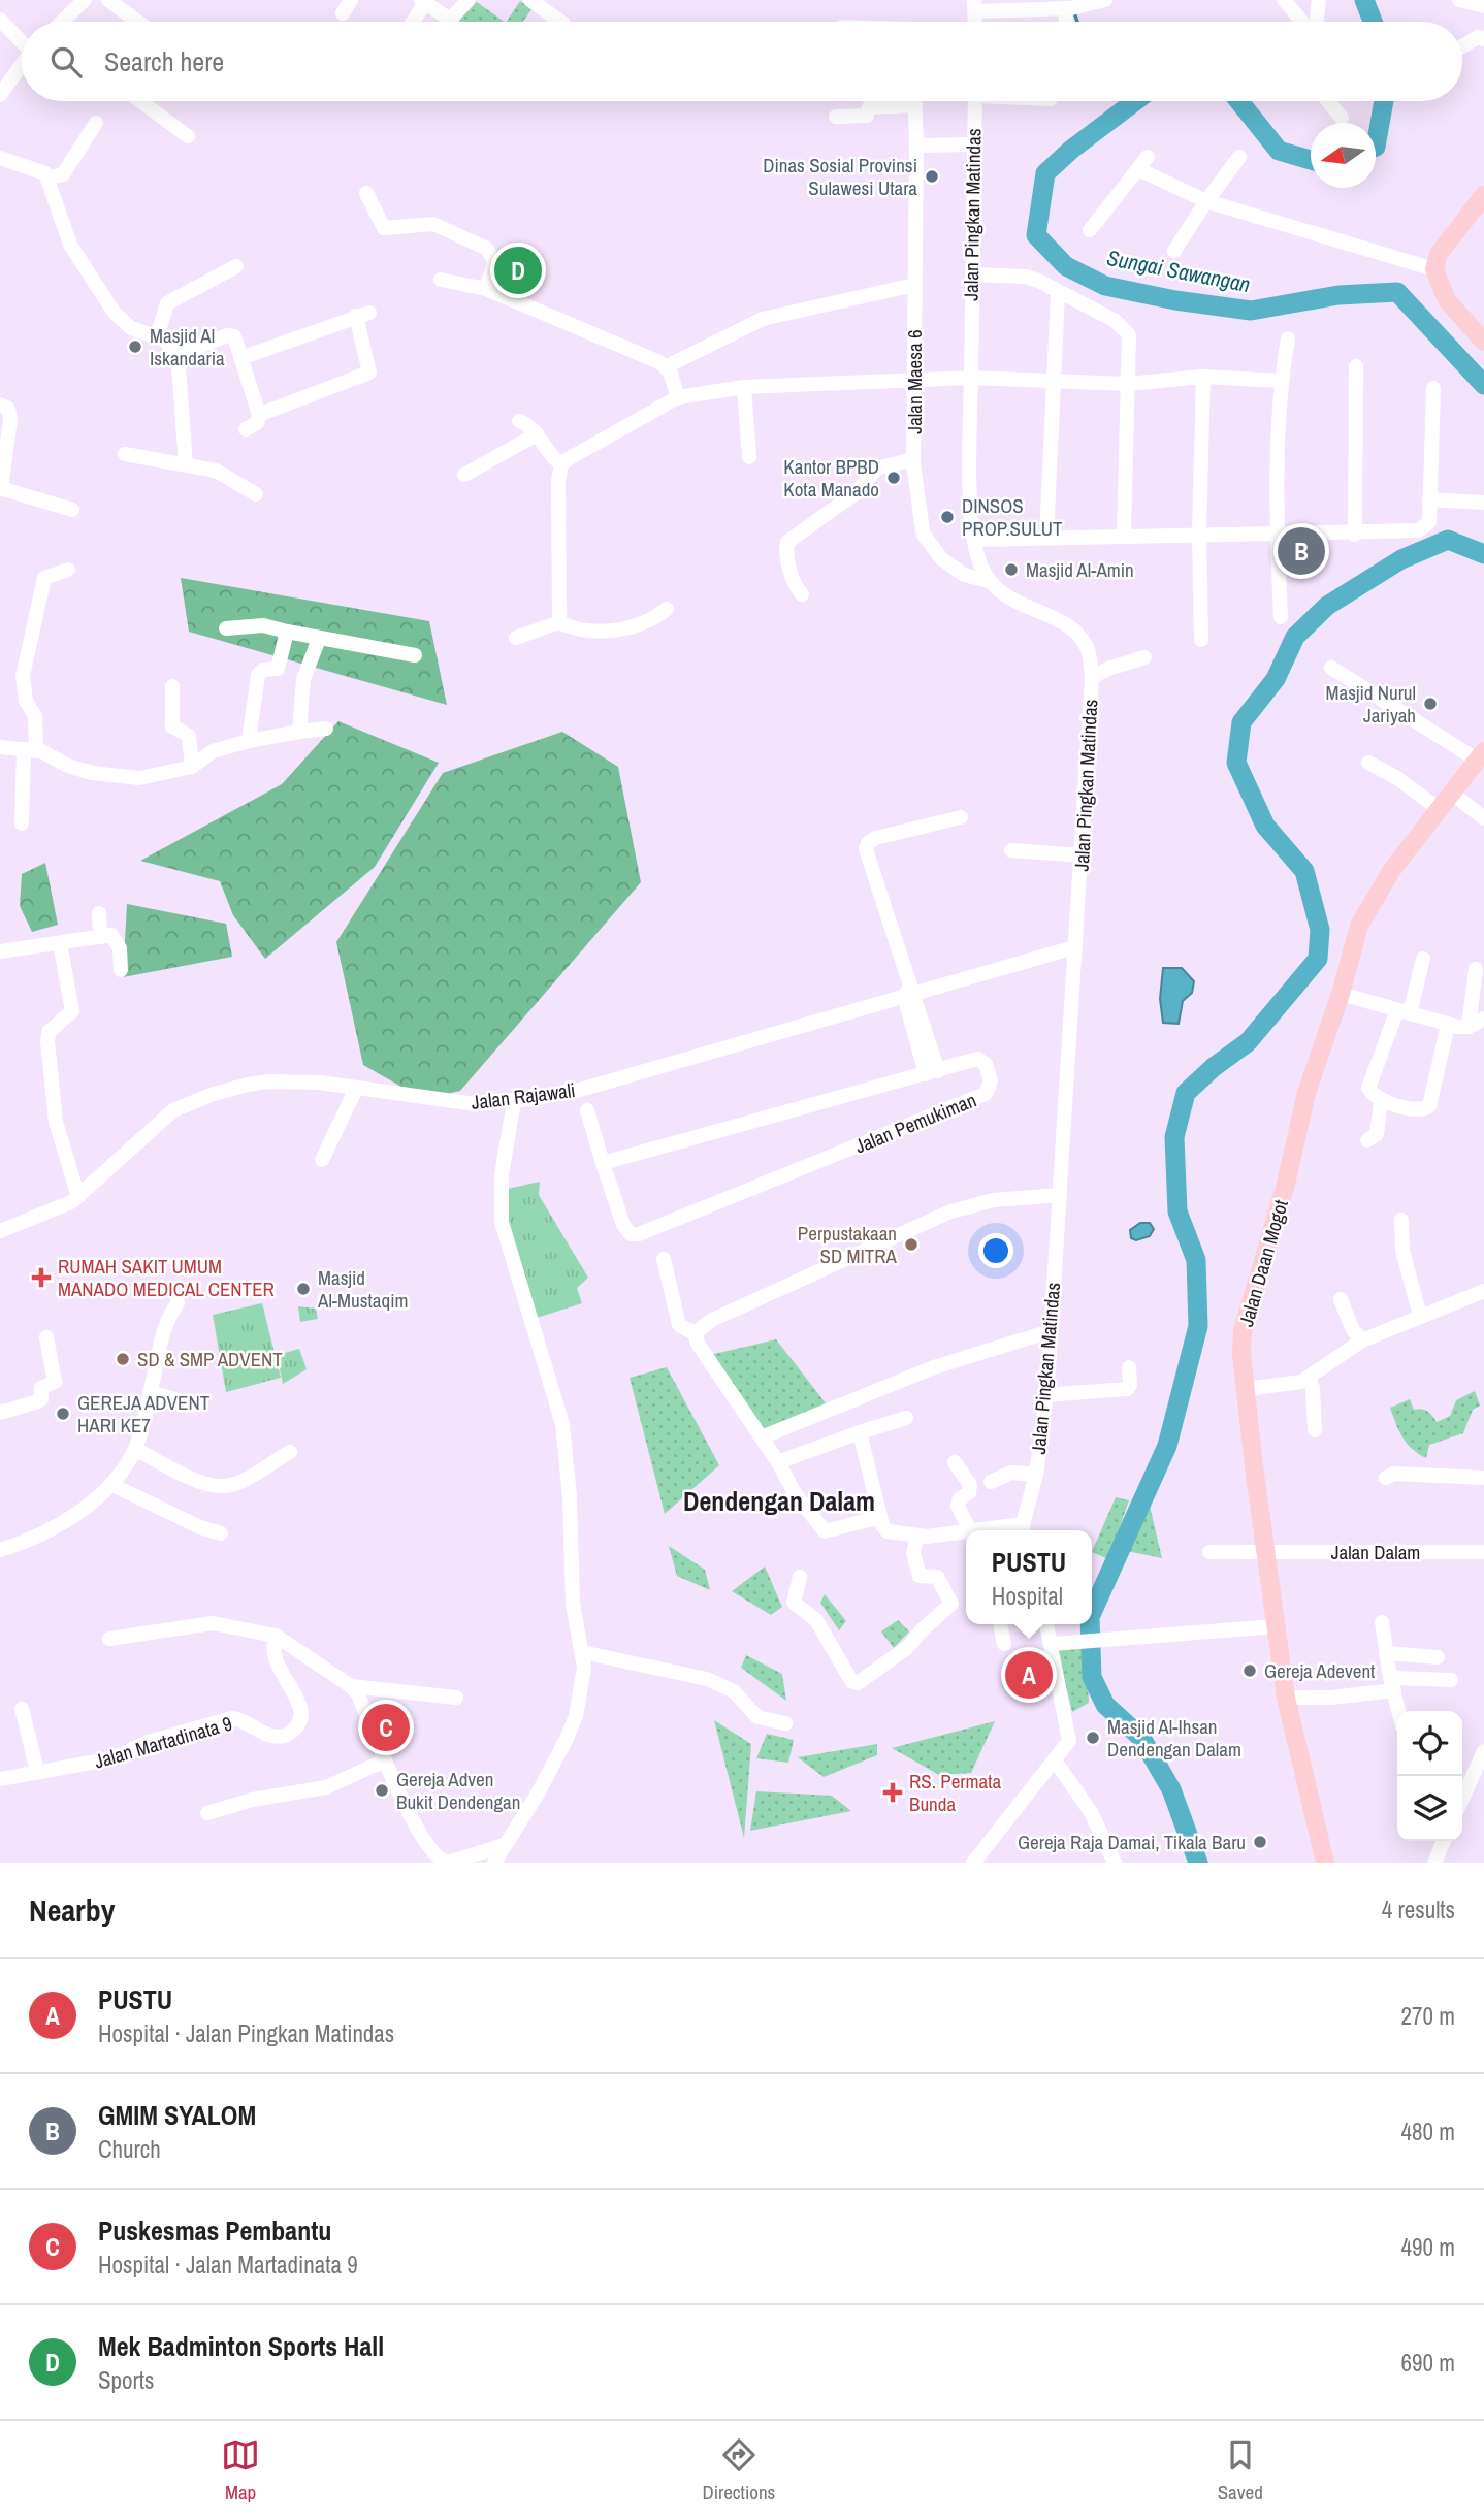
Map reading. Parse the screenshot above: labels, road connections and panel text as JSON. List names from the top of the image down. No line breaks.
{"streets":{"main road":["Jalan Daan Mogot"],"street":["Jalan Pingkan Matindas","Jalan Maesa 6","Jalan Rajawali","Jalan Pemukiman","Jalan Dalam","Jalan Martadinata 9"]},"crossings":[["Jalan Pingkan Matindas","Jalan Maesa 6"],["Jalan Pingkan Matindas","Jalan Rajawali"],["Jalan Daan Mogot","Jalan Dalam"]],"districts":["Dendengan Dalam"],"water":["Sungai Sawangan"],"places":{"other":["Dinas Sosial Provinsi Sulawesi Utara","Masjid Al Iskandaria","Kantor BPBD Kota Manado","DINSOS PROP.SULUT","Masjid Al-Amin","Masjid Nurul Jariyah","Perpustakaan SD MITRA","Masjid Al-Mustaqim","SD & SMP ADVENT","GEREJA ADVENT HARI KE7","Gereja Adevent","Masjid Al-Ihsan Dendengan Dalam","Gereja Adven Bukit Dendengan","Gereja Raja Damai, Tikala Baru"],"health":["RUMAH SAKIT UMUM MANADO MEDICAL CENTER","RS. Permata Bunda"]},"north":"left","page":{"search":"Search here","pins":["D","B","A","C"],"popup":["PUSTU","Hospital"],"heading":["Nearby","4 results"],"list":[{"mark":"A","name":"PUSTU","note":"Hospital · Jalan Pingkan Matindas","value":"270 m"},{"mark":"B","name":"GMIM SYALOM","note":"Church","value":"480 m"},{"mark":"C","name":"Puskesmas Pembantu","note":"Hospital · Jalan Martadinata 9","value":"490 m"},{"mark":"D","name":"Mek Badminton Sports Hall","note":"Sports","value":"690 m"}],"nav":["Map","Directions","Saved"]}}
